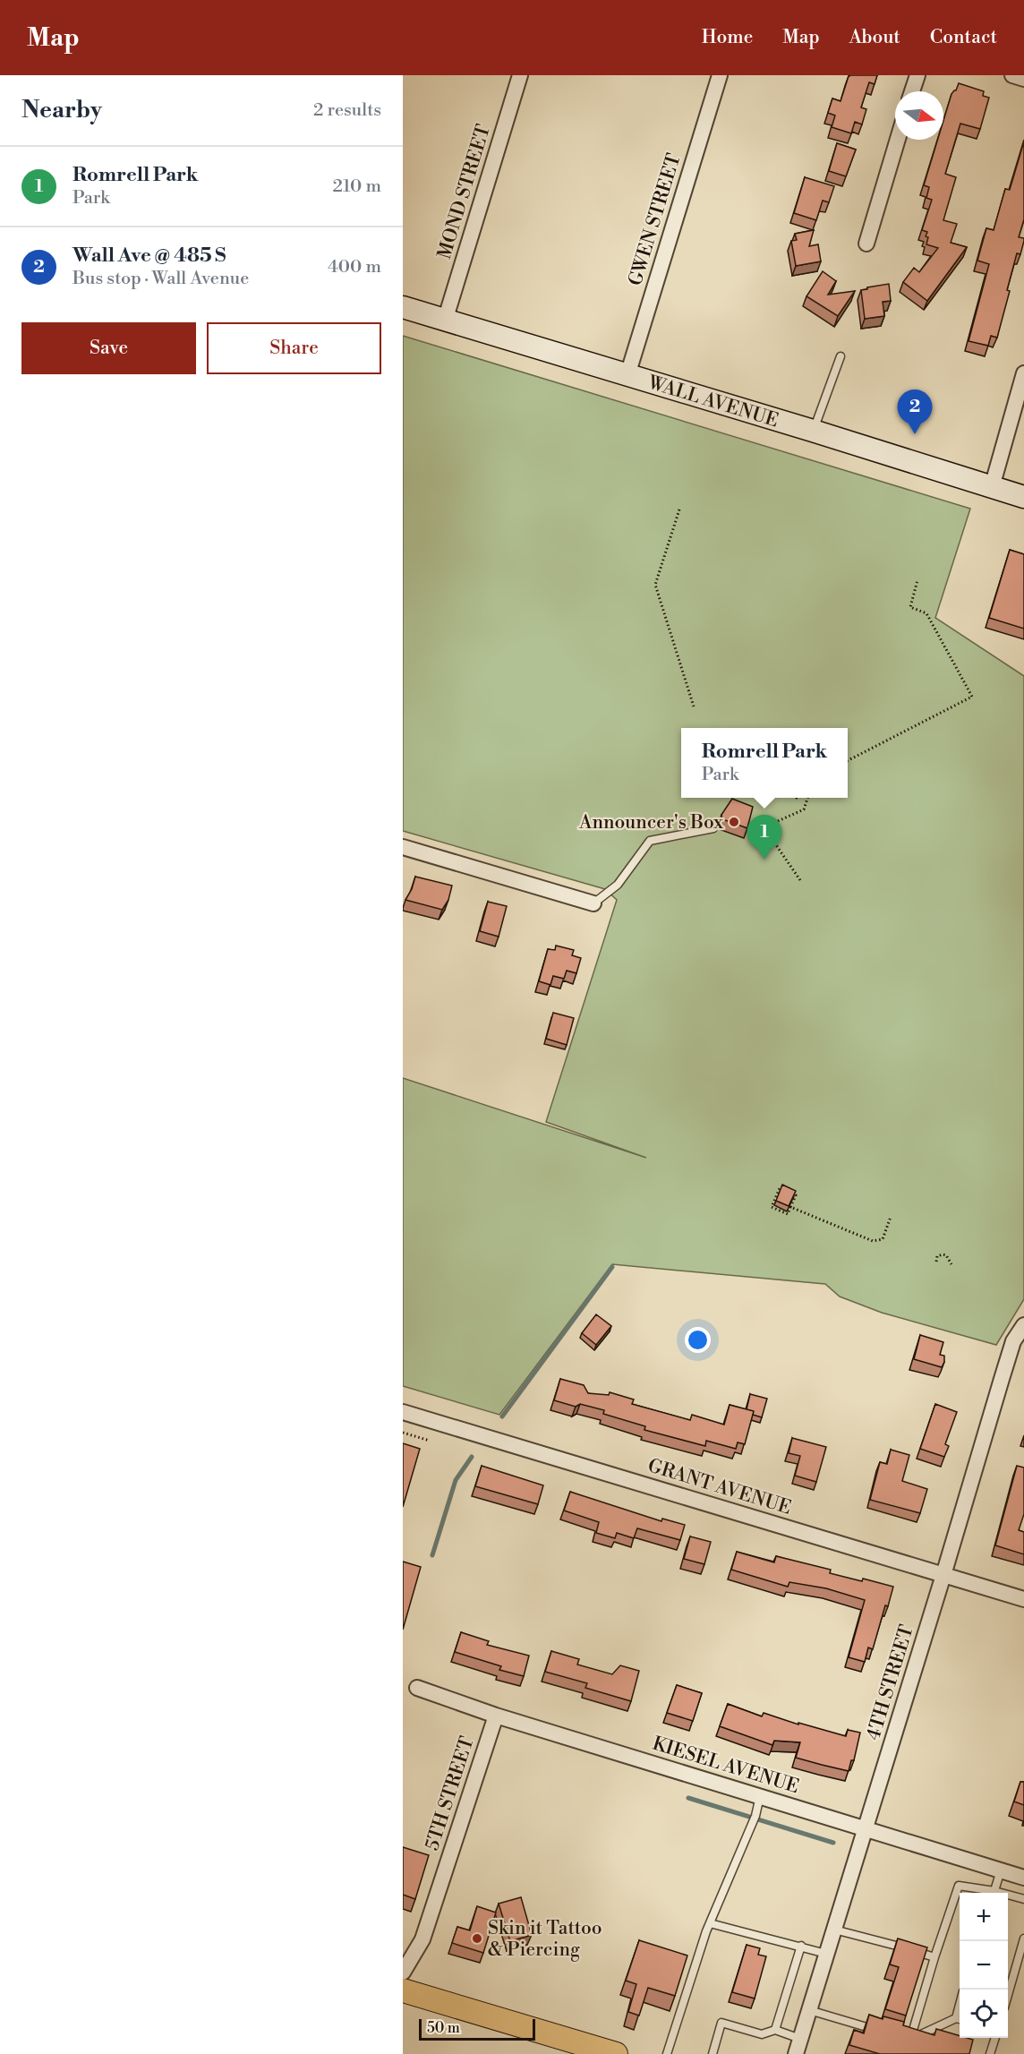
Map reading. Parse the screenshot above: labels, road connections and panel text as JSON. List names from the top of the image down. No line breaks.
{"streets":{"main road":["WALL AVENUE"],"street":["MOND STREET","GWEN STREET","GRANT AVENUE","4TH STREET","KIESEL AVENUE","5TH STREET"]},"crossings":[["MOND STREET","WALL AVENUE"],["GWEN STREET","WALL AVENUE"],["GRANT AVENUE","4TH STREET"],["4TH STREET","KIESEL AVENUE"],["KIESEL AVENUE","5TH STREET"]],"places":["Announcer's Box","Skin it Tattoo & Piercing"],"scale_bar":"50 m","north":"right","page":{"header":"Map","nav":["Home","Map","About","Contact"],"heading":["Nearby","2 results"],"list":[{"mark":"1","name":"Romrell Park","note":"Park","value":"210 m"},{"mark":"2","name":"Wall Ave @ 485 S","note":"Bus stop · Wall Avenue","value":"400 m"}],"buttons":["Save","Share"],"pins":["2","1"],"popup":["Romrell Park","Park"],"map_buttons":["+","−"],"scale":"50 m"}}
